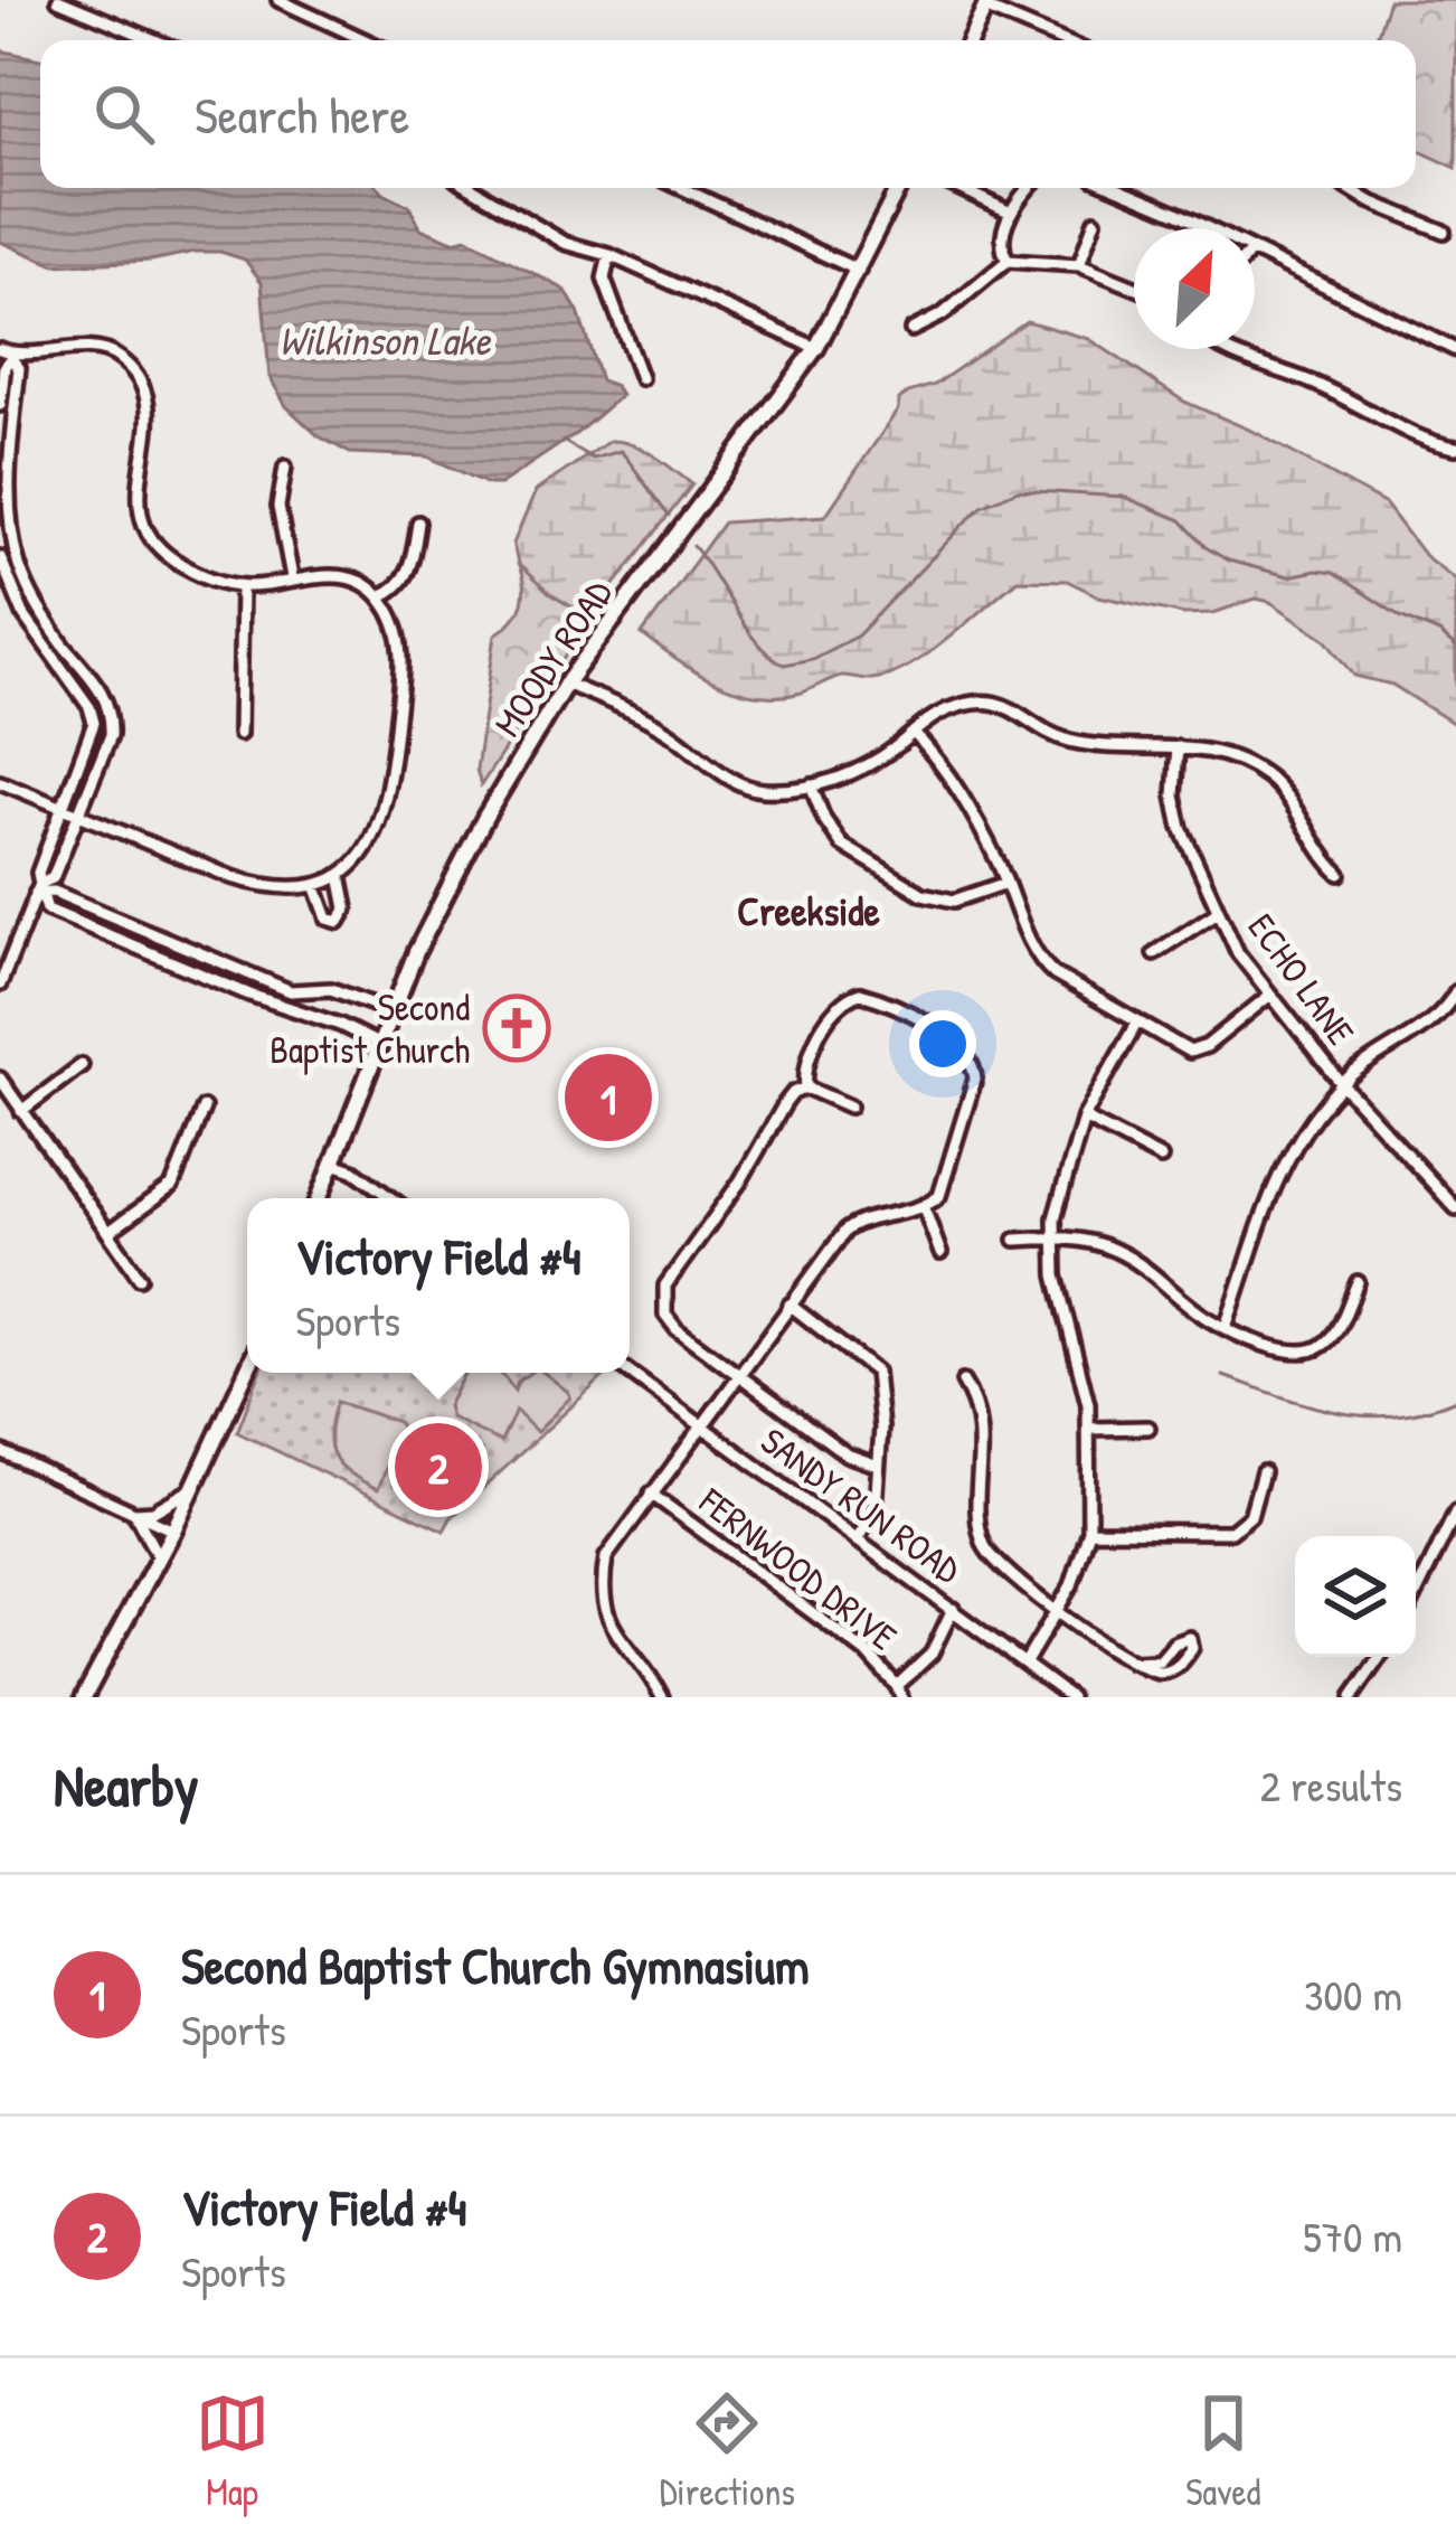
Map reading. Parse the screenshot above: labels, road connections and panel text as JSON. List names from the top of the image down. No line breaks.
{"streets":{"main road":["MOODY ROAD"],"street":["ECHO LANE","SANDY RUN ROAD","FERNWOOD DRIVE"]},"districts":["Creekside"],"water":["Wilkinson Lake"],"places":{"church":["Second Baptist Church"]},"north":"top right","page":{"search":"Search here","pins":["1","2"],"popup":["Victory Field #4","Sports"],"heading":["Nearby","2 results"],"list":[{"mark":"1","name":"Second Baptist Church Gymnasium","note":"Sports","value":"300 m"},{"mark":"2","name":"Victory Field #4","note":"Sports","value":"570 m"}],"nav":["Map","Directions","Saved"]}}
